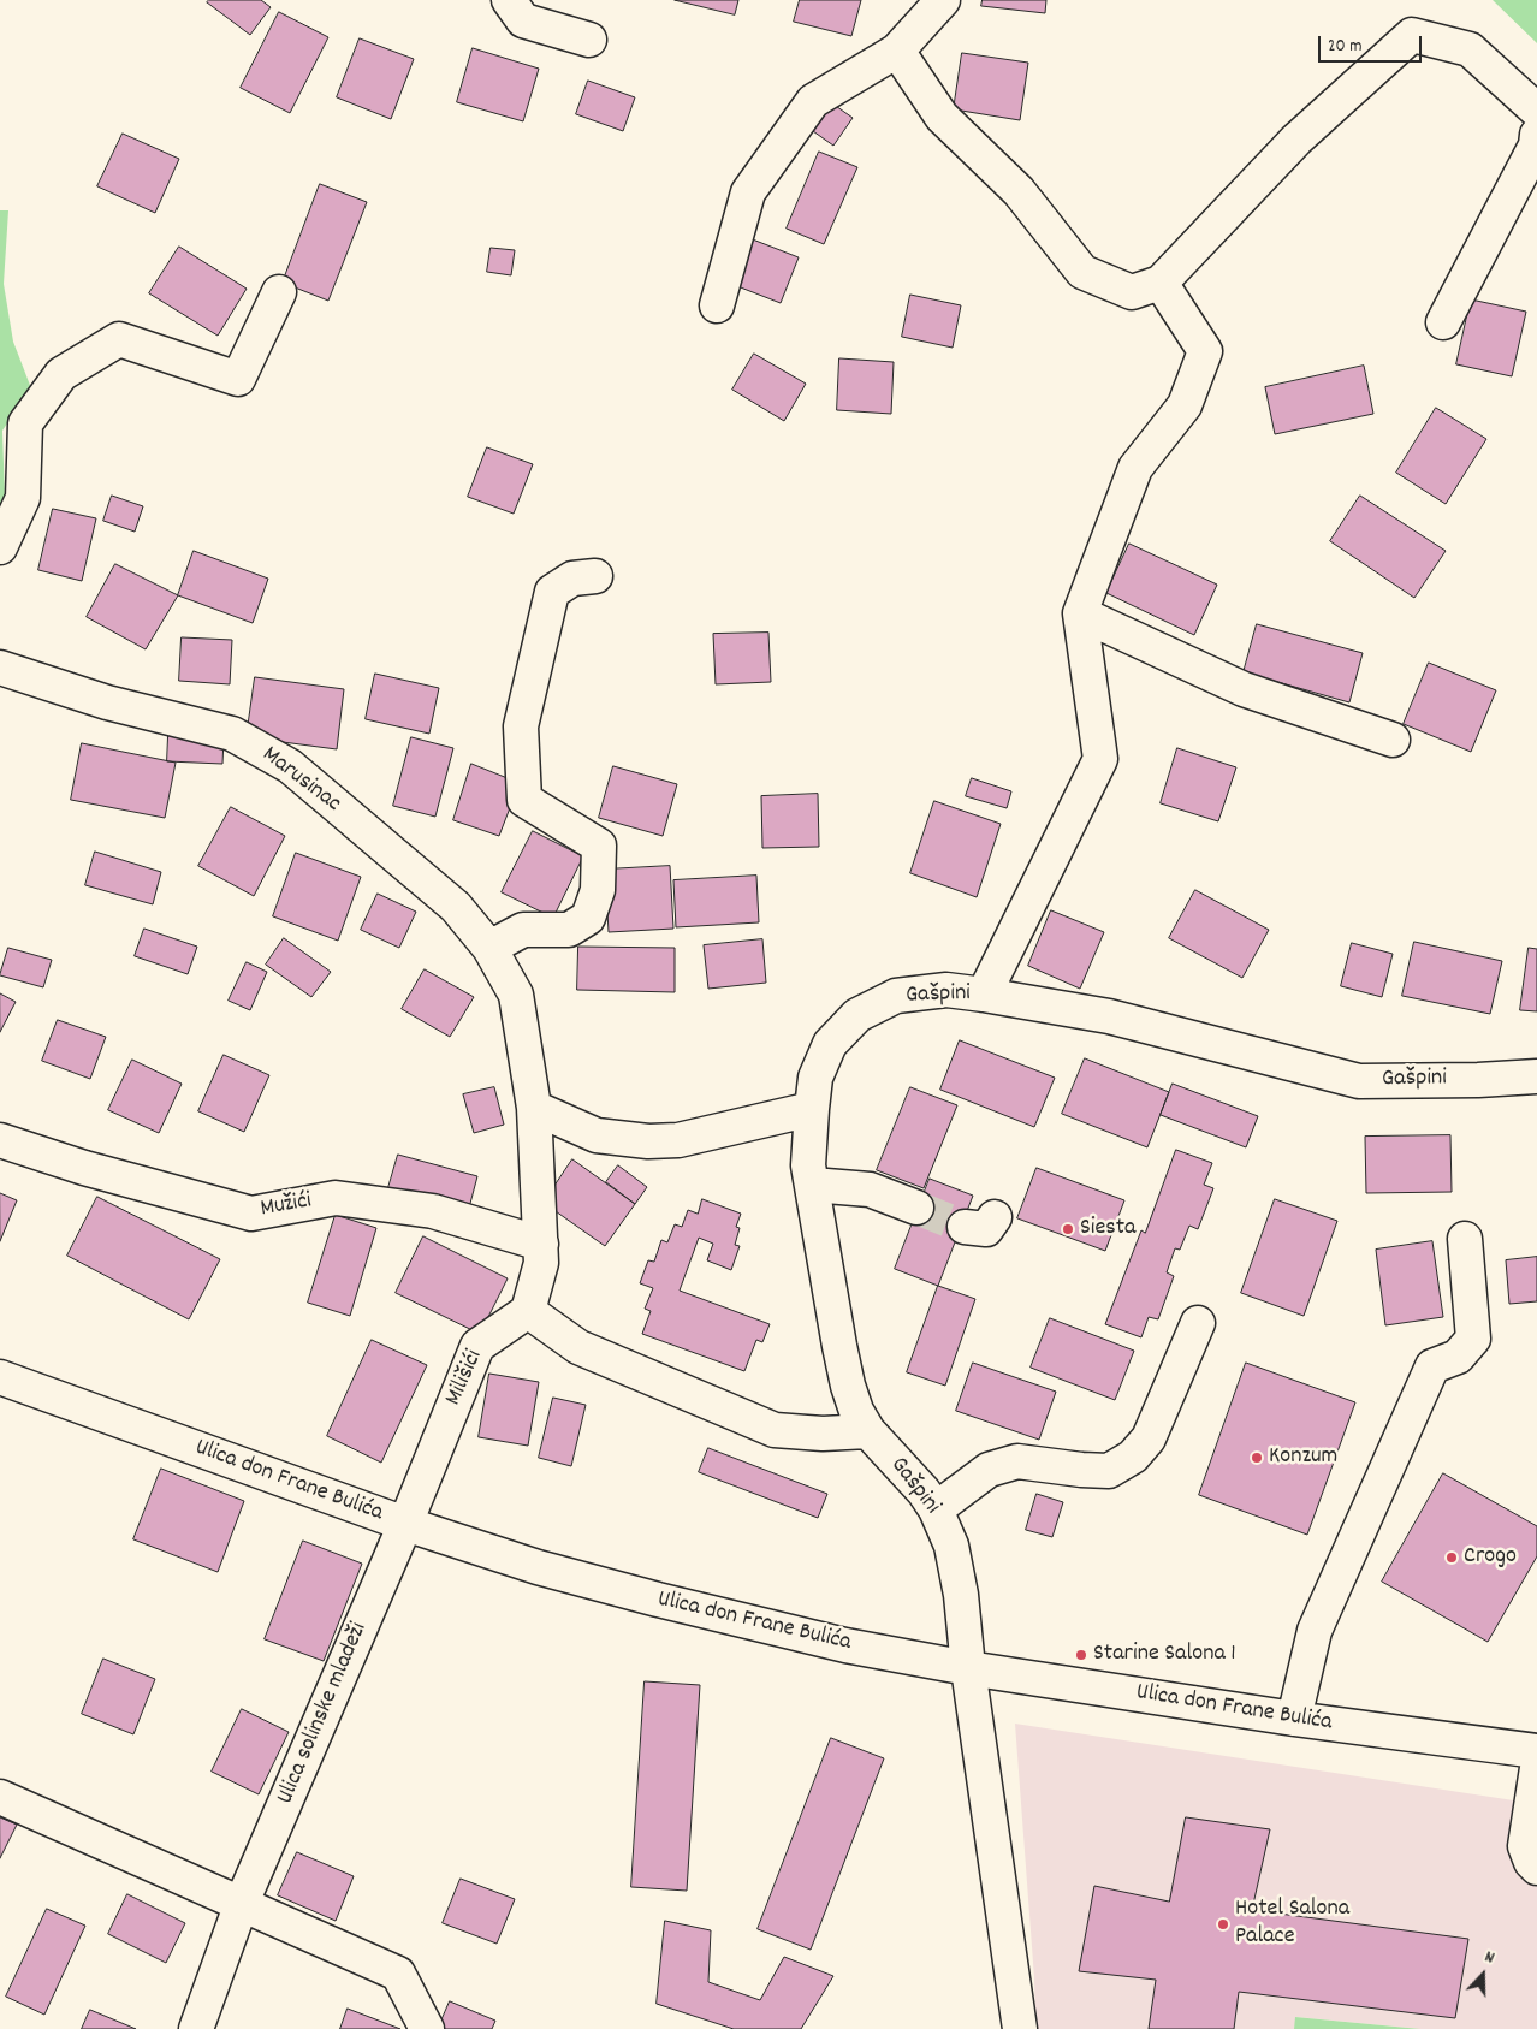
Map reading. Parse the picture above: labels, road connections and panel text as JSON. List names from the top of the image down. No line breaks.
{"streets":{"street":["Marusinac","Gašpini","Mužići","Milišići","Ulica don Frane Bulića","Ulica solinske mladeži"]},"crossings":[["Gašpini","Ulica don Frane Bulića"],["Milišići","Ulica don Frane Bulića"],["Milišići","Ulica solinske mladeži"],["Ulica don Frane Bulića","Ulica solinske mladeži"]],"places":["Siesta","Konzum","Crogo","Starine Salona 1","Hotel Salona Palace"],"scale_bar":"20 m","north":"top"}
